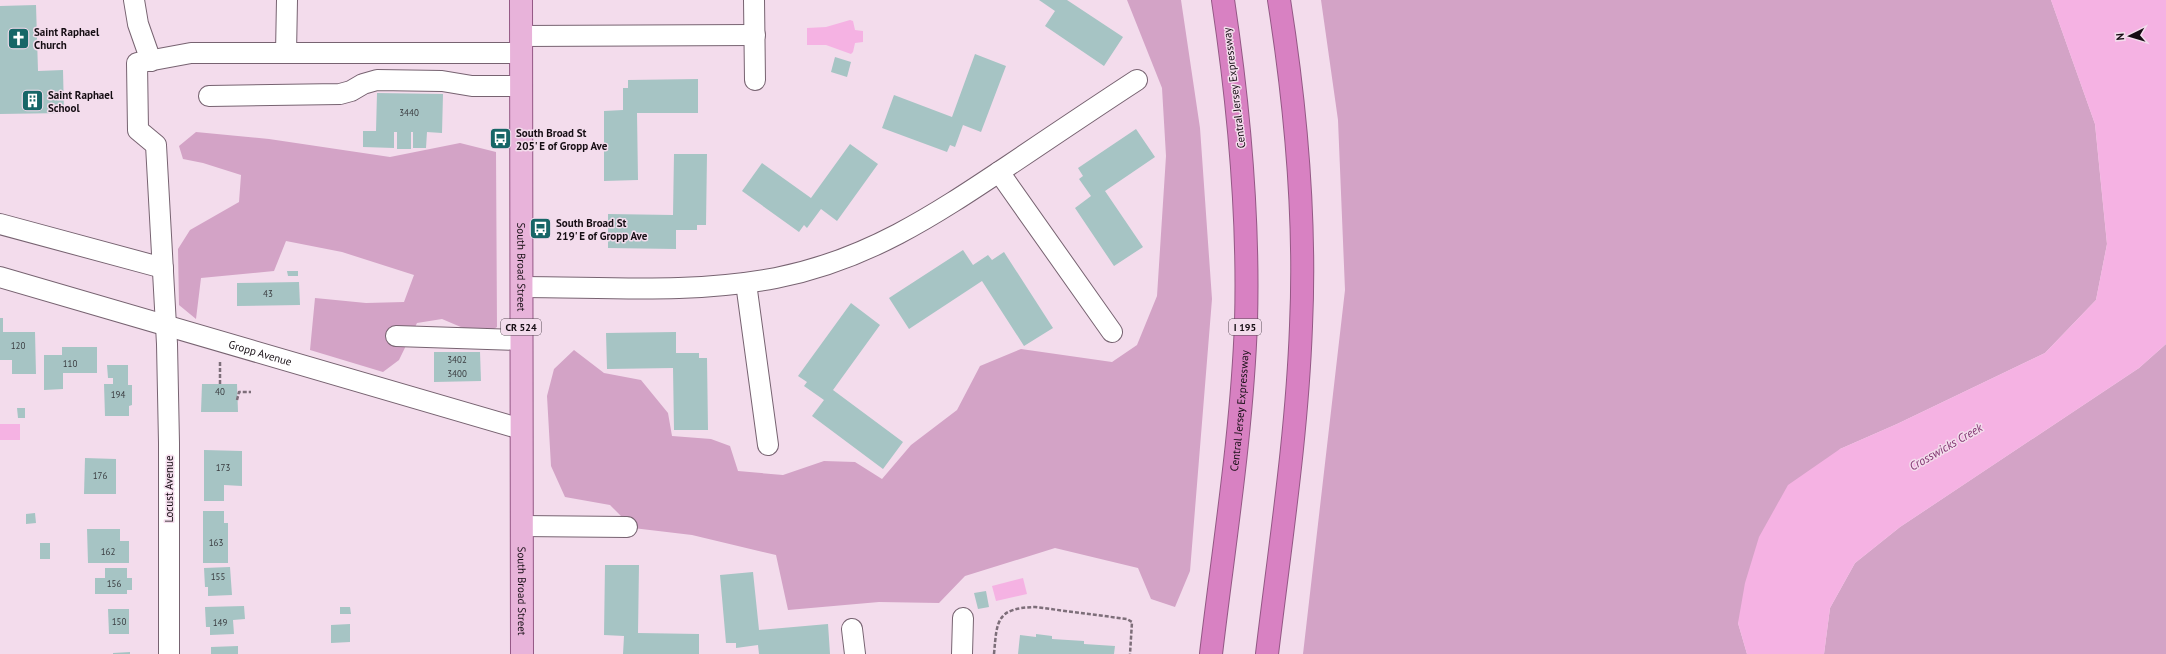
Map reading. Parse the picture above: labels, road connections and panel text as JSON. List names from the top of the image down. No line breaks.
{"streets":{"highway":["Central Jersey Expressway","I 195"],"main road":["South Broad Street","CR 524"],"street":["Gropp Avenue","Locust Avenue"]},"crossings":[["South Broad Street","Gropp Avenue"],["Gropp Avenue","Locust Avenue"]],"water":["Crosswicks Creek"],"places":{"church":["Saint Raphael Church"],"building":["Saint Raphael School"],"bus stop":["South Broad St 205' E of Gropp Ave","South Broad St 219' E of Gropp Ave"]},"house_numbers":["3440","43","120","3402","110","3400","40","194","173","176","163","162","155","156","150","149"],"north":"left"}
